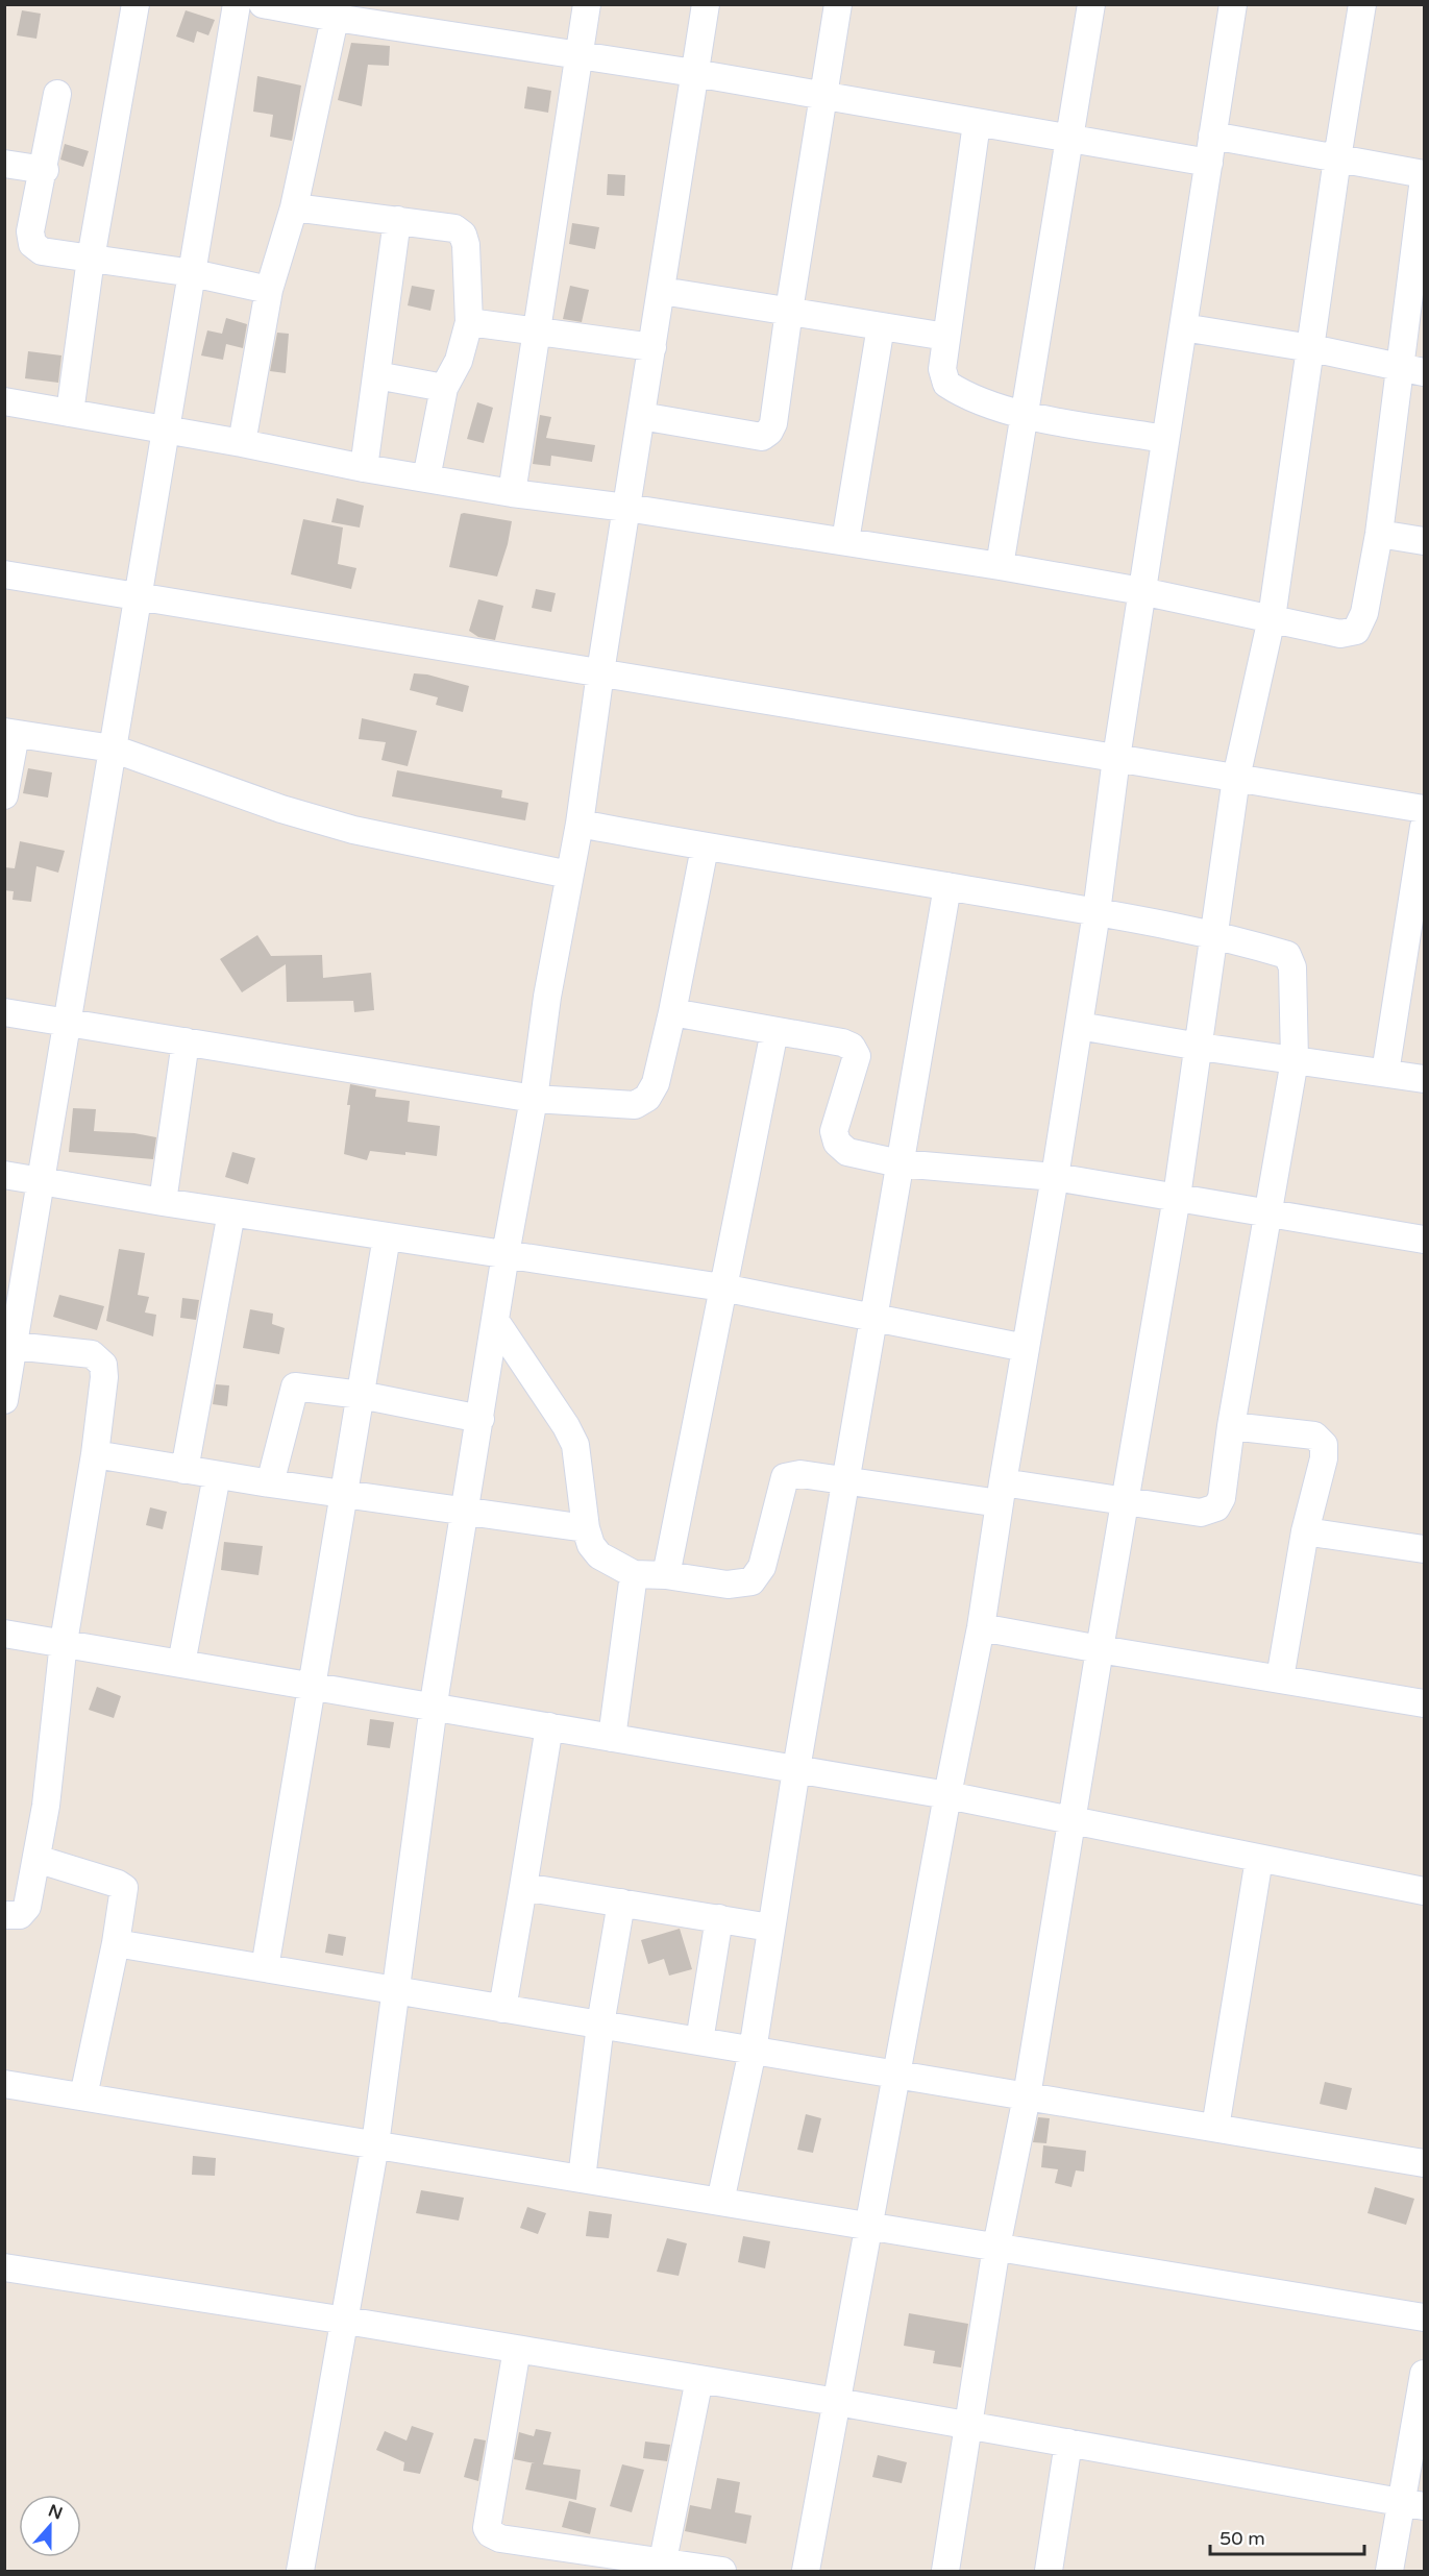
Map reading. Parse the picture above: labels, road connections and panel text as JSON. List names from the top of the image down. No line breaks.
{"scale_bar":"50 m","north":"top"}
